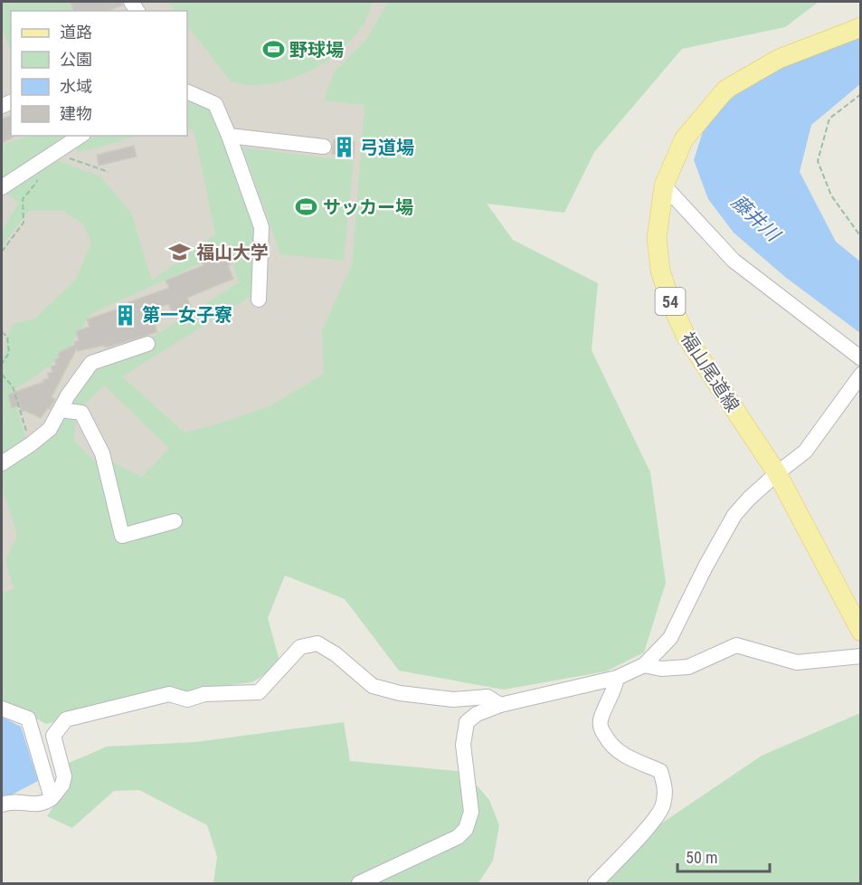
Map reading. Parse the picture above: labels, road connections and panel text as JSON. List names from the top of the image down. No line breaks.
{"streets":{"main road":["54","福山尾道線"]},"water":["藤井川"],"places":{"sports":["野球場","サッカー場"],"building":["弓道場","第一女子寮"],"school or university":["福山大学"]},"legend":["道路","公園","水域","建物"],"scale_bar":"50 m"}
